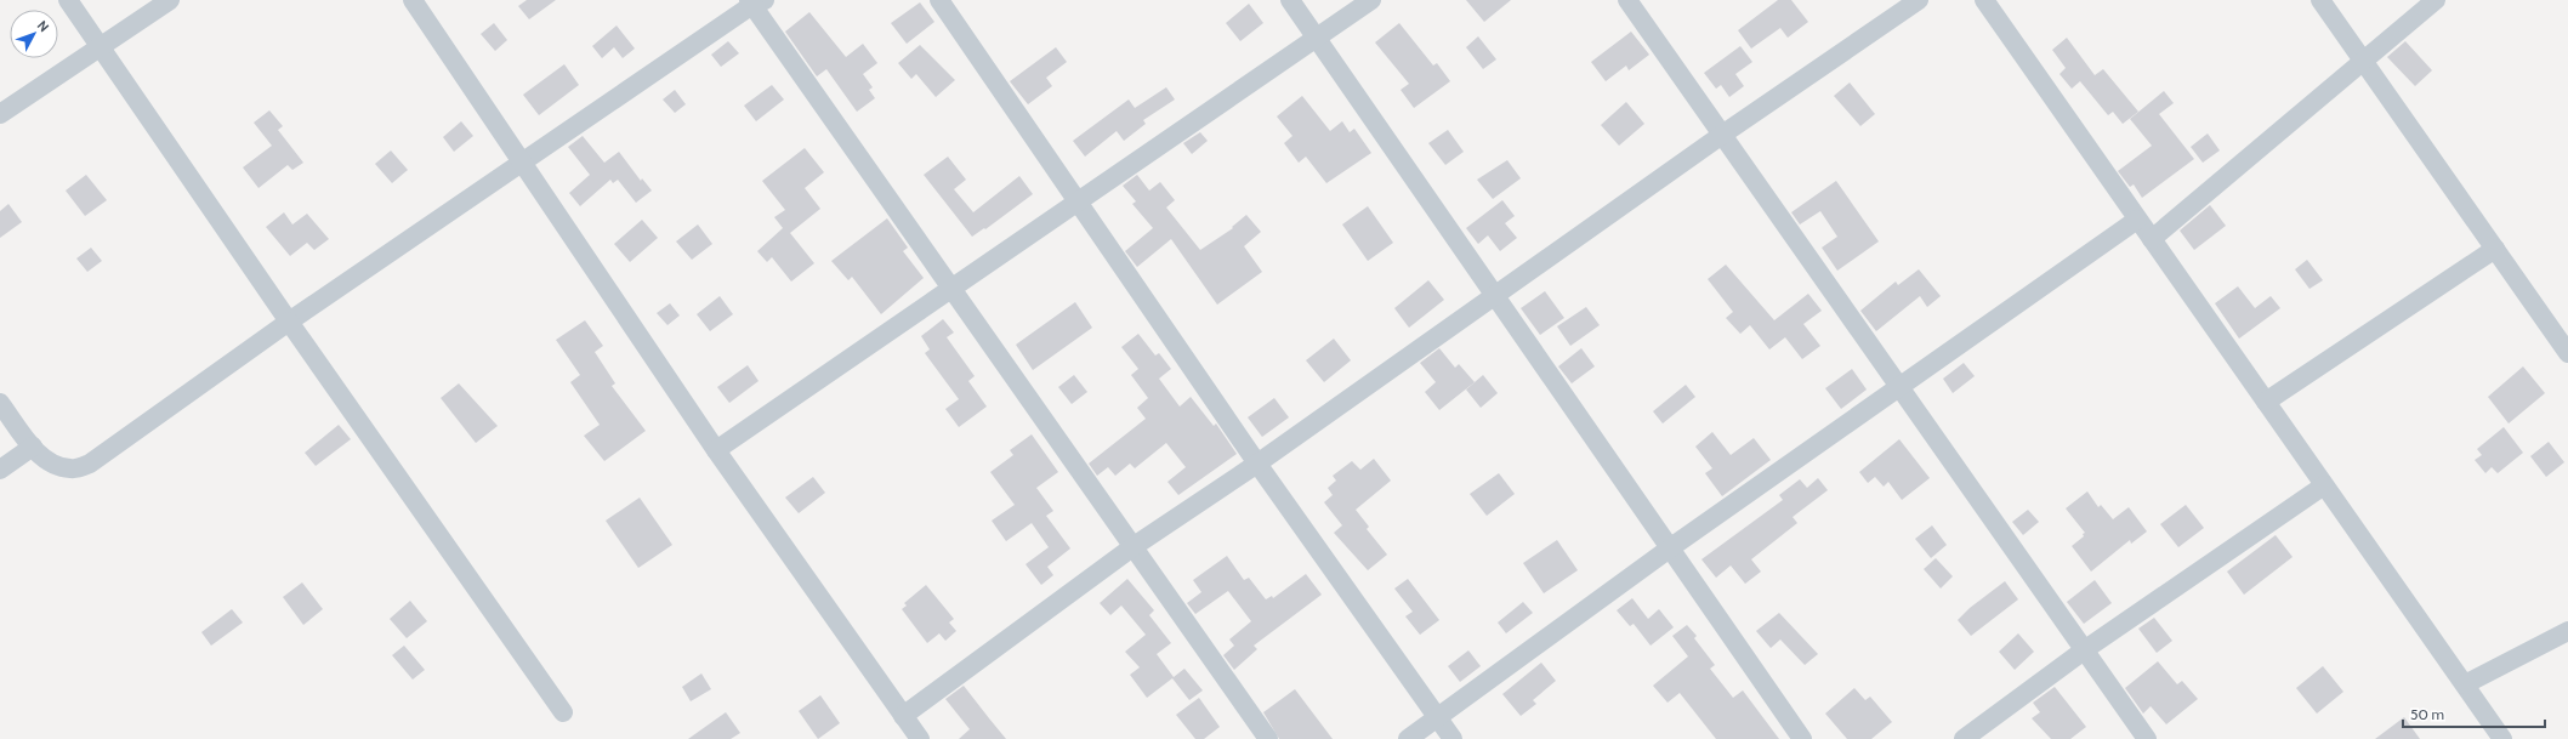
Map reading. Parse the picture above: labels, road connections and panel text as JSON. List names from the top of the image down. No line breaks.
{"scale_bar":"50 m","north":"top right"}
